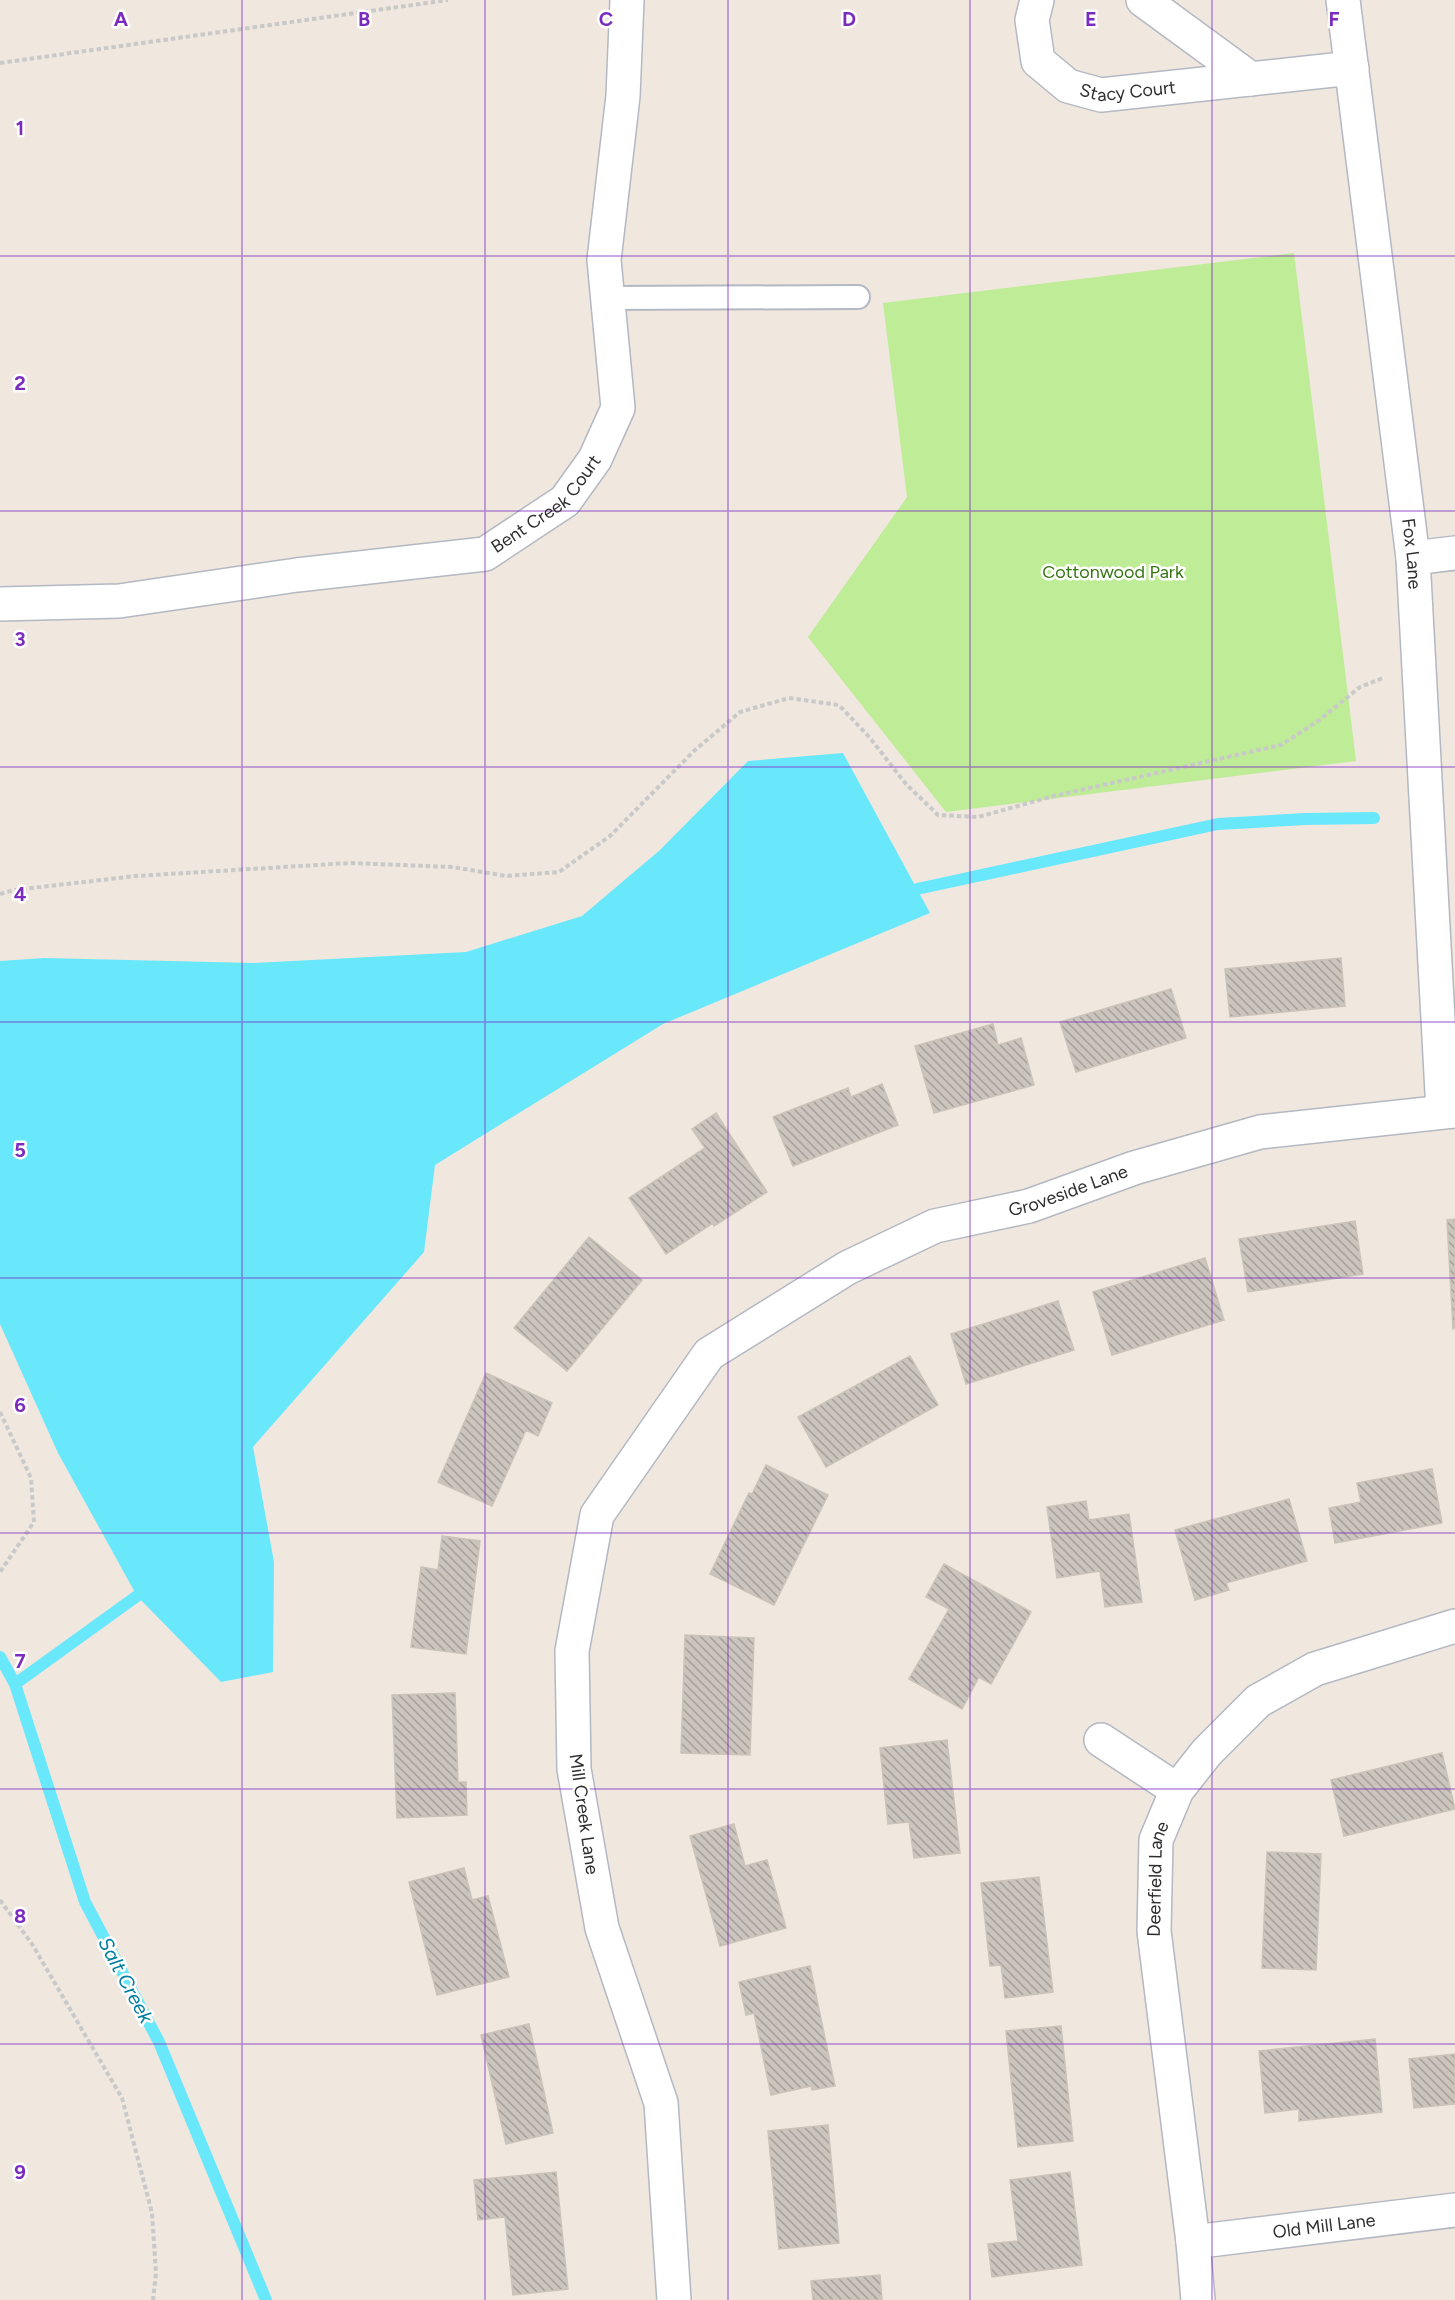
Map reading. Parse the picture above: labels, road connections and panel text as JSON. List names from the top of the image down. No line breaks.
{"streets":{"street":["Stacy Court","Bent Creek Court","Fox Lane","Groveside Lane","Mill Creek Lane","Deerfield Lane","Old Mill Lane"]},"crossings":[["Stacy Court","Fox Lane"],["Fox Lane","Groveside Lane"],["Groveside Lane","Mill Creek Lane"],["Deerfield Lane","Old Mill Lane"]],"water":["Salt Creek"],"parks":["Cottonwood Park"],"grid":{"columns":["A","B","C","D","E","F"],"rows":["1","2","3","4","5","6","7","8","9"]}}
